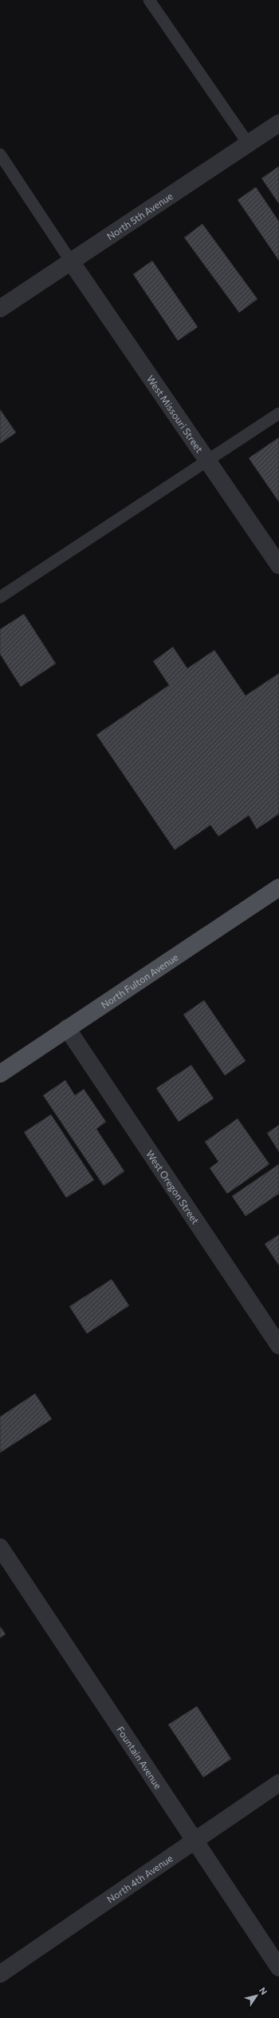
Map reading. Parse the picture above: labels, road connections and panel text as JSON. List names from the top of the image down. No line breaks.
{"streets":{"main road":["North Fulton Avenue"],"street":["North 5th Avenue","West Missouri Street","West Oregon Street","Fountain Avenue","North 4th Avenue"]},"crossings":[["North 5th Avenue","West Missouri Street"],["North Fulton Avenue","West Oregon Street"],["Fountain Avenue","North 4th Avenue"]],"north":"top right"}
